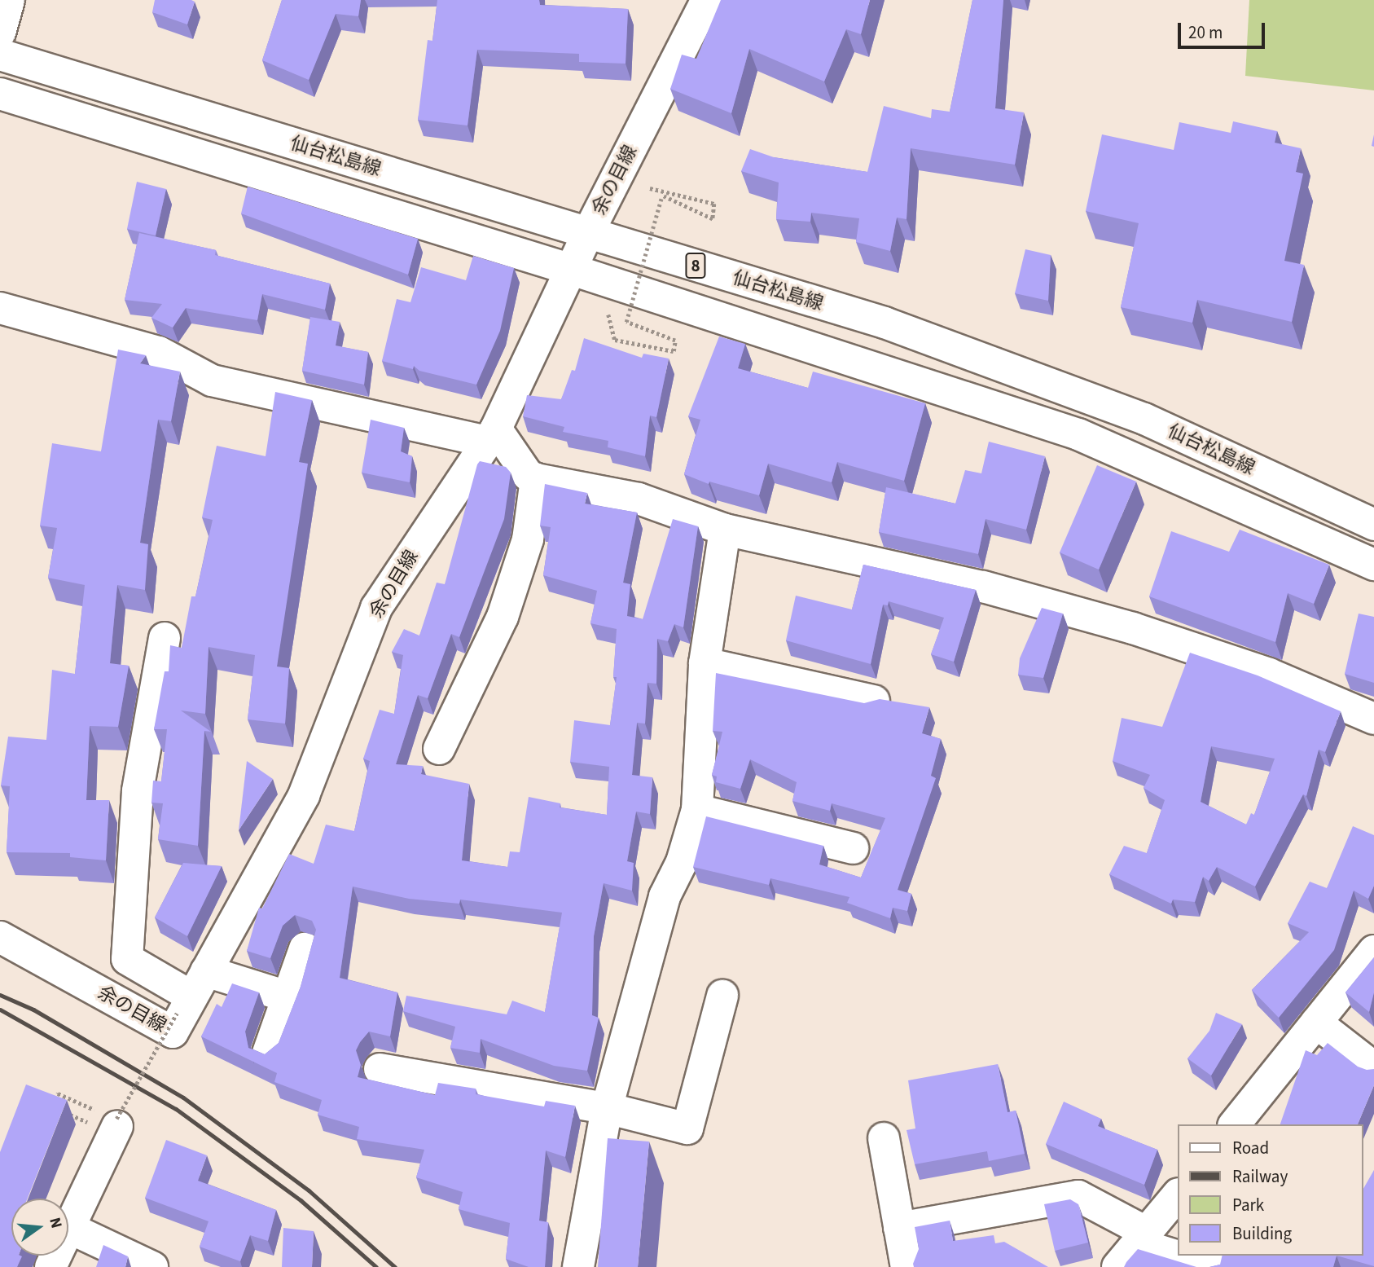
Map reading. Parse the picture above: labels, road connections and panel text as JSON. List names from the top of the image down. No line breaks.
{"streets":{"street":["仙台松島線","余の目線","8"]},"crossings":[["仙台松島線","余の目線"]],"legend":["Road","Railway","Park","Building"],"scale_bar":"20 m","north":"right"}
